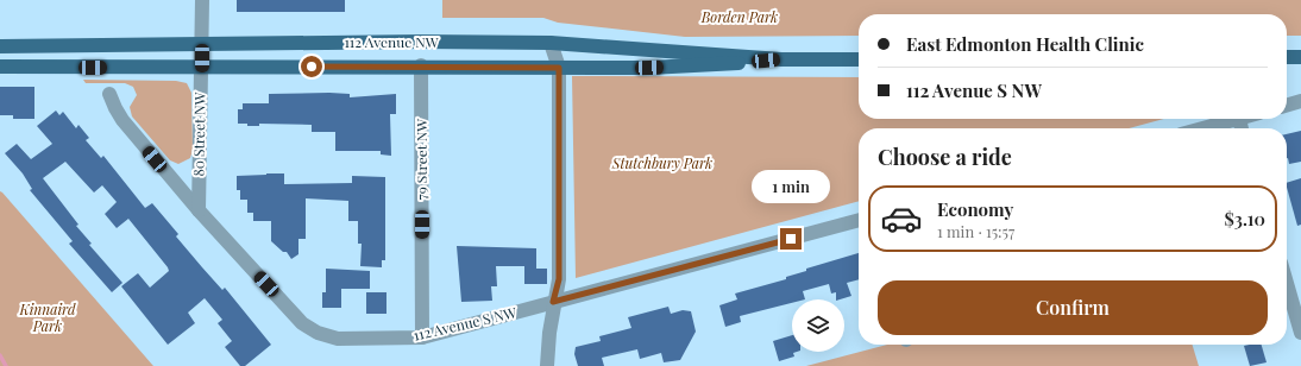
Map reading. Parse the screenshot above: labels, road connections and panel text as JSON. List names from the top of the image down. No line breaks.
{"streets":{"main road":["112 Avenue NW"],"street":["80 Street NW","79 Street NW","112 Avenue S NW"]},"crossings":[["112 Avenue NW","80 Street NW"],["112 Avenue NW","79 Street NW"],["80 Street NW","112 Avenue S NW"],["79 Street NW","112 Avenue S NW"]],"parks":["Borden Park","Stutchbury Park","Kinnaird Park"],"page":{"banner":["East Edmonton Health Clinic","112 Avenue S NW"],"heading":"Choose a ride","bubble":"1 min","list":[{"name":"Economy","note":"1 min · 15:57","value":"$3.10"}],"buttons":"Confirm"}}
